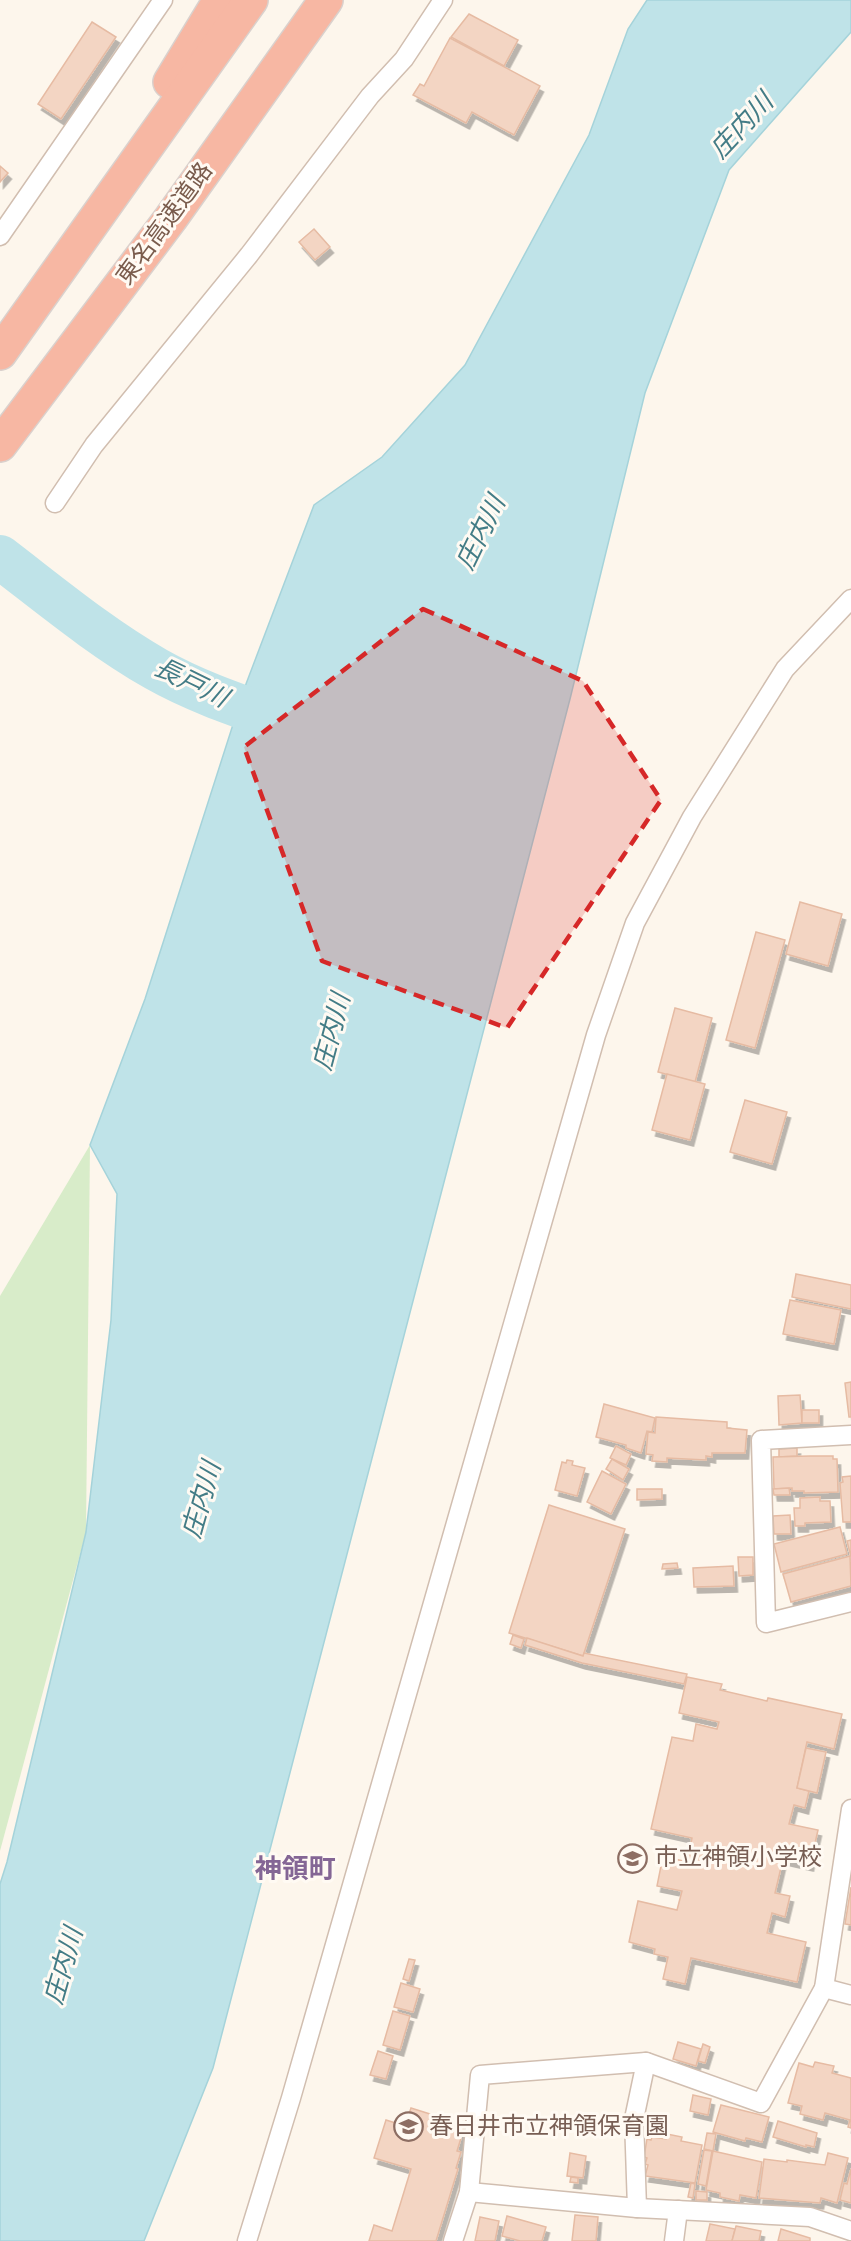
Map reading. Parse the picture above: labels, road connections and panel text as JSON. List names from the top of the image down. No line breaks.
{"streets":{"highway":["東名高速道路"]},"districts":["神領町"],"water":["庄内川","長戸川"],"places":{"school or university":["市立神領小学校","春日井市立神領保育園"]}}
